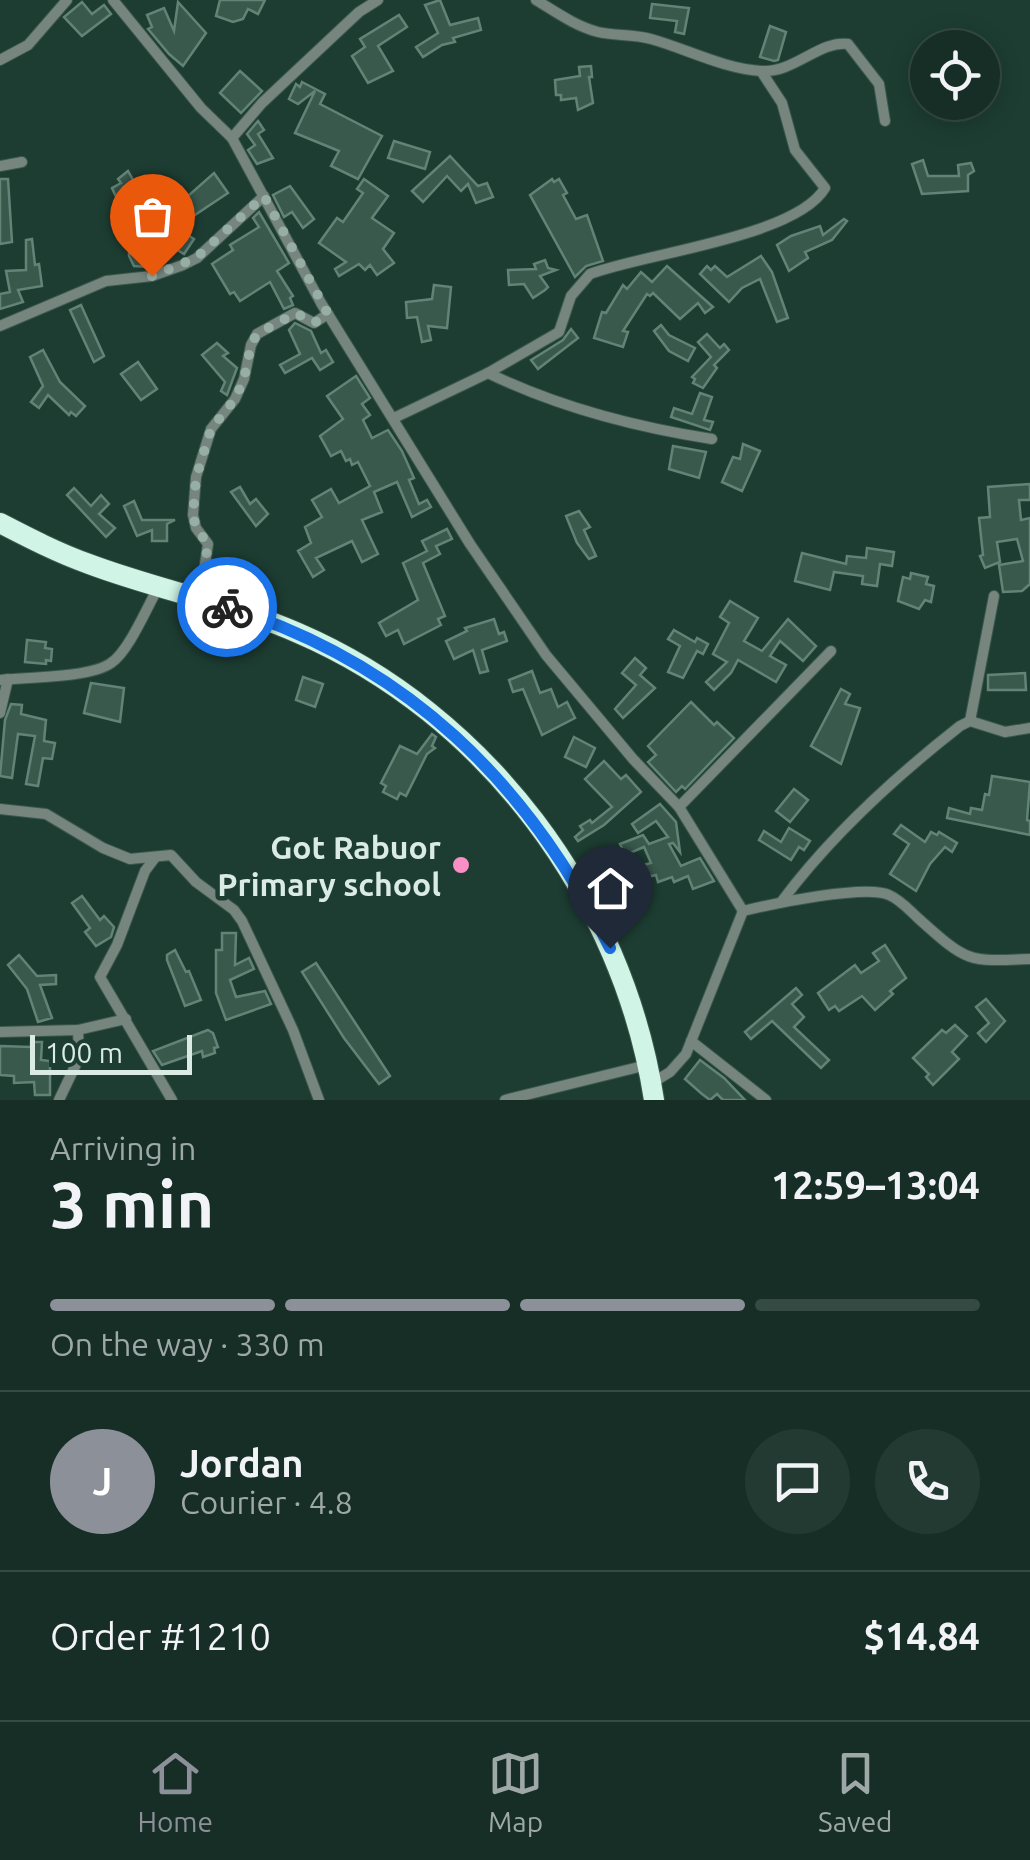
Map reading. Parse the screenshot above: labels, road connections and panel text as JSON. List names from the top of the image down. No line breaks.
{"places":["Got Rabuor Primary school"],"scale_bar":"100 m","page":{"scale":"100 m","heading":["3 min","Arriving in","12:59–13:04"],"panel":["Jordan","Courier · 4.8","Order #1210","$14.84"],"bar":"On the way · 330 m","round":"J","tabs":["Home","Map","Saved"]}}
